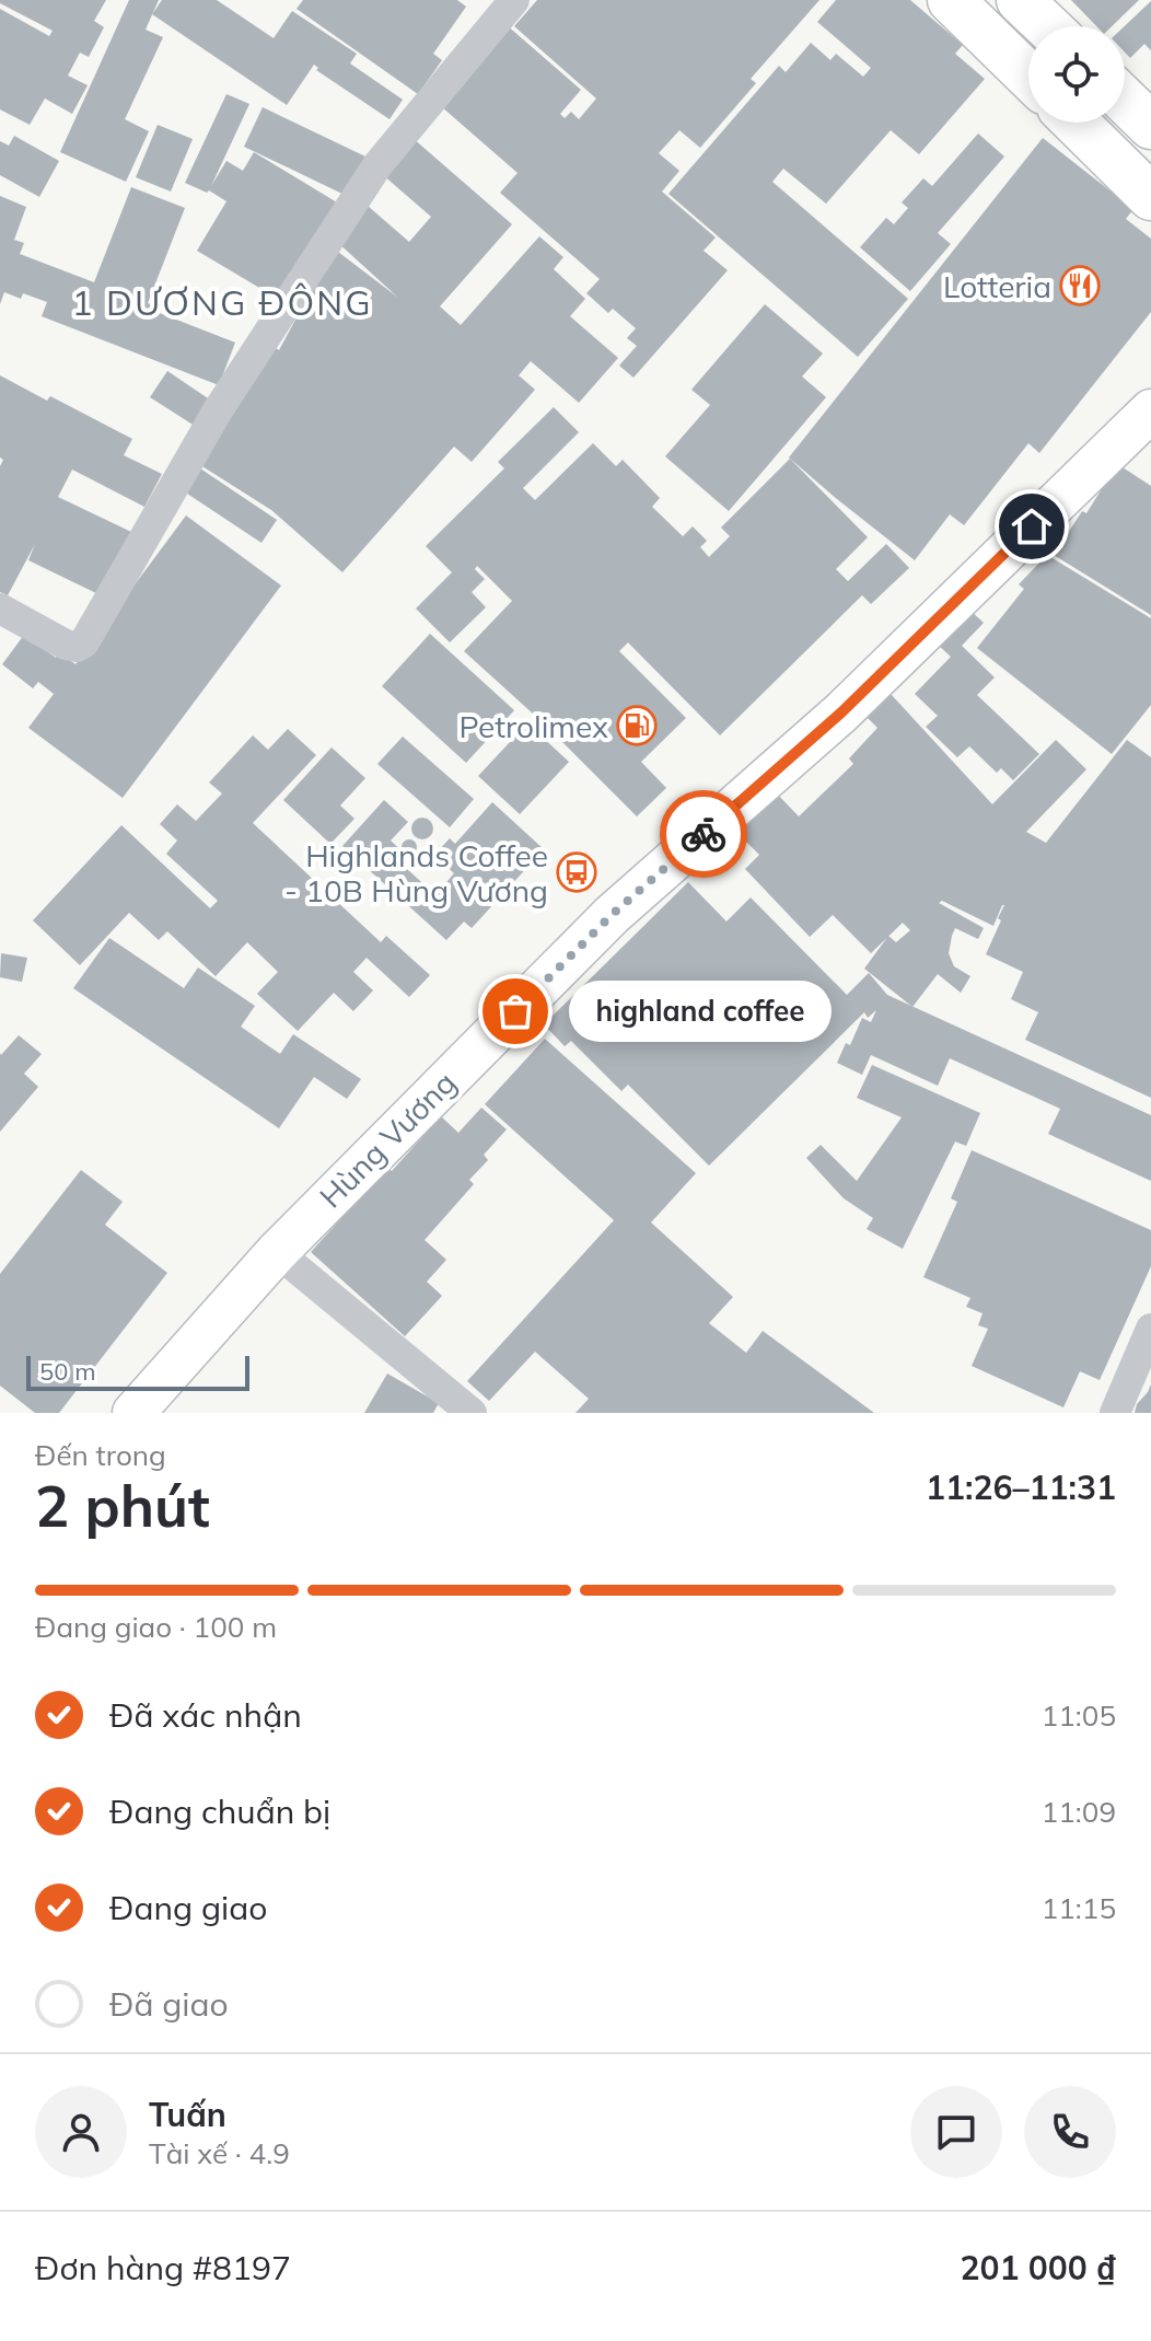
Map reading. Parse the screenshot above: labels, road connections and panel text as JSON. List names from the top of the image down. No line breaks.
{"streets":{"main road":["Hùng Vương"]},"districts":["1 DƯƠNG ĐÔNG"],"places":{"restaurant":["Lotteria"],"fuel station":["Petrolimex"],"bus stop":["Highlands Coffee - 10B Hùng Vương"],"other":["highland coffee"]},"scale_bar":"50 m","page":{"bubble":"highland coffee","scale":"50 m","heading":["2 phút","Đến trong","11:26–11:31"],"panel":["Tuấn","Tài xế · 4.9","Đơn hàng #8197","201 000 ₫"],"bar":"Đang giao · 100 m","list":[["Đã xác nhận","11:05"],["Đang chuẩn bị","11:09"],["Đang giao","11:15"],"Đã giao"]}}
